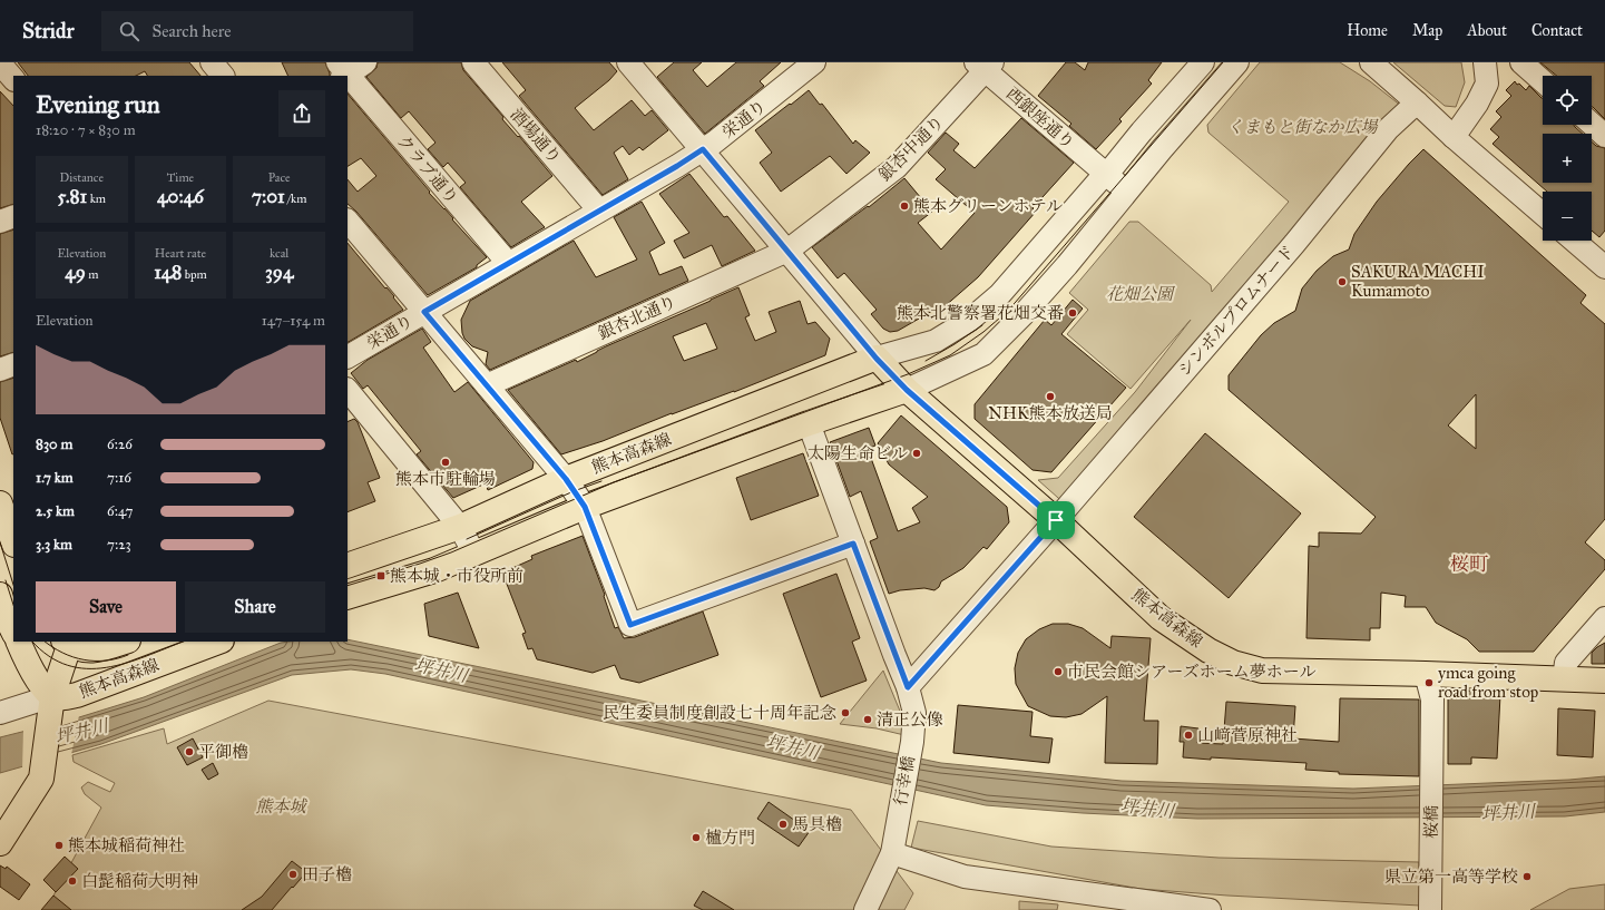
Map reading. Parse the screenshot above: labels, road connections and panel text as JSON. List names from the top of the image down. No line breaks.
{"streets":{"main road":["熊本高森線"],"street":["西銀座通り","栄通り","酒場通り","銀杏中通り","クラブ通り","シンボルプロムナード","銀杏北通り","行幸橋","桜橋"]},"crossings":[["西銀座通り","銀杏中通り"],["栄通り","酒場通り"],["栄通り","クラブ通り"],["銀杏中通り","銀杏北通り"],["シンボルプロムナード","熊本高森線"],["シンボルプロムナード","行幸橋"],["熊本高森線","行幸橋"],["熊本高森線","桜橋"]],"districts":["桜町"],"water":["坪井川"],"parks":["くまもと街なか広場","花畑公園","熊本城"],"places":{"other":["熊本グリーンホテル","SAKURA MACHI Kumamoto","熊本北警察署花畑交番","NHK熊本放送局","太陽生命ビル","熊本市駐輪場","市民会館シアーズホーム夢ホール","ymca going road from stop","民生委員制度創設七十周年記念","清正公像","山﨑菅原神社","平御櫓","馬具櫓","櫨方門","熊本城稲荷神社","田子櫓","県立第一高等学校","白髭稲荷大明神"],"transit":["熊本城・市役所前"]},"page":{"header":"Stridr","search":"Search here","nav":["Home","Map","About","Contact"],"map_buttons":["+","−"],"heading":["Evening run","18:20 · 7 × 830 m"],"stats":[["Distance","5.81 km"],["Time","40:46"],["Pace","7:01 /km"],["Elevation","49 m"],["Heart rate","148 bpm"],["kcal","394"]],"chart":["Elevation","147–154 m"],"list":[{"name":"830 m","note":"6:26"},{"name":"1.7 km","note":"7:16"},{"name":"2.5 km","note":"6:47"},{"name":"3.3 km","note":"7:23"}],"buttons":["Save","Share"]}}
